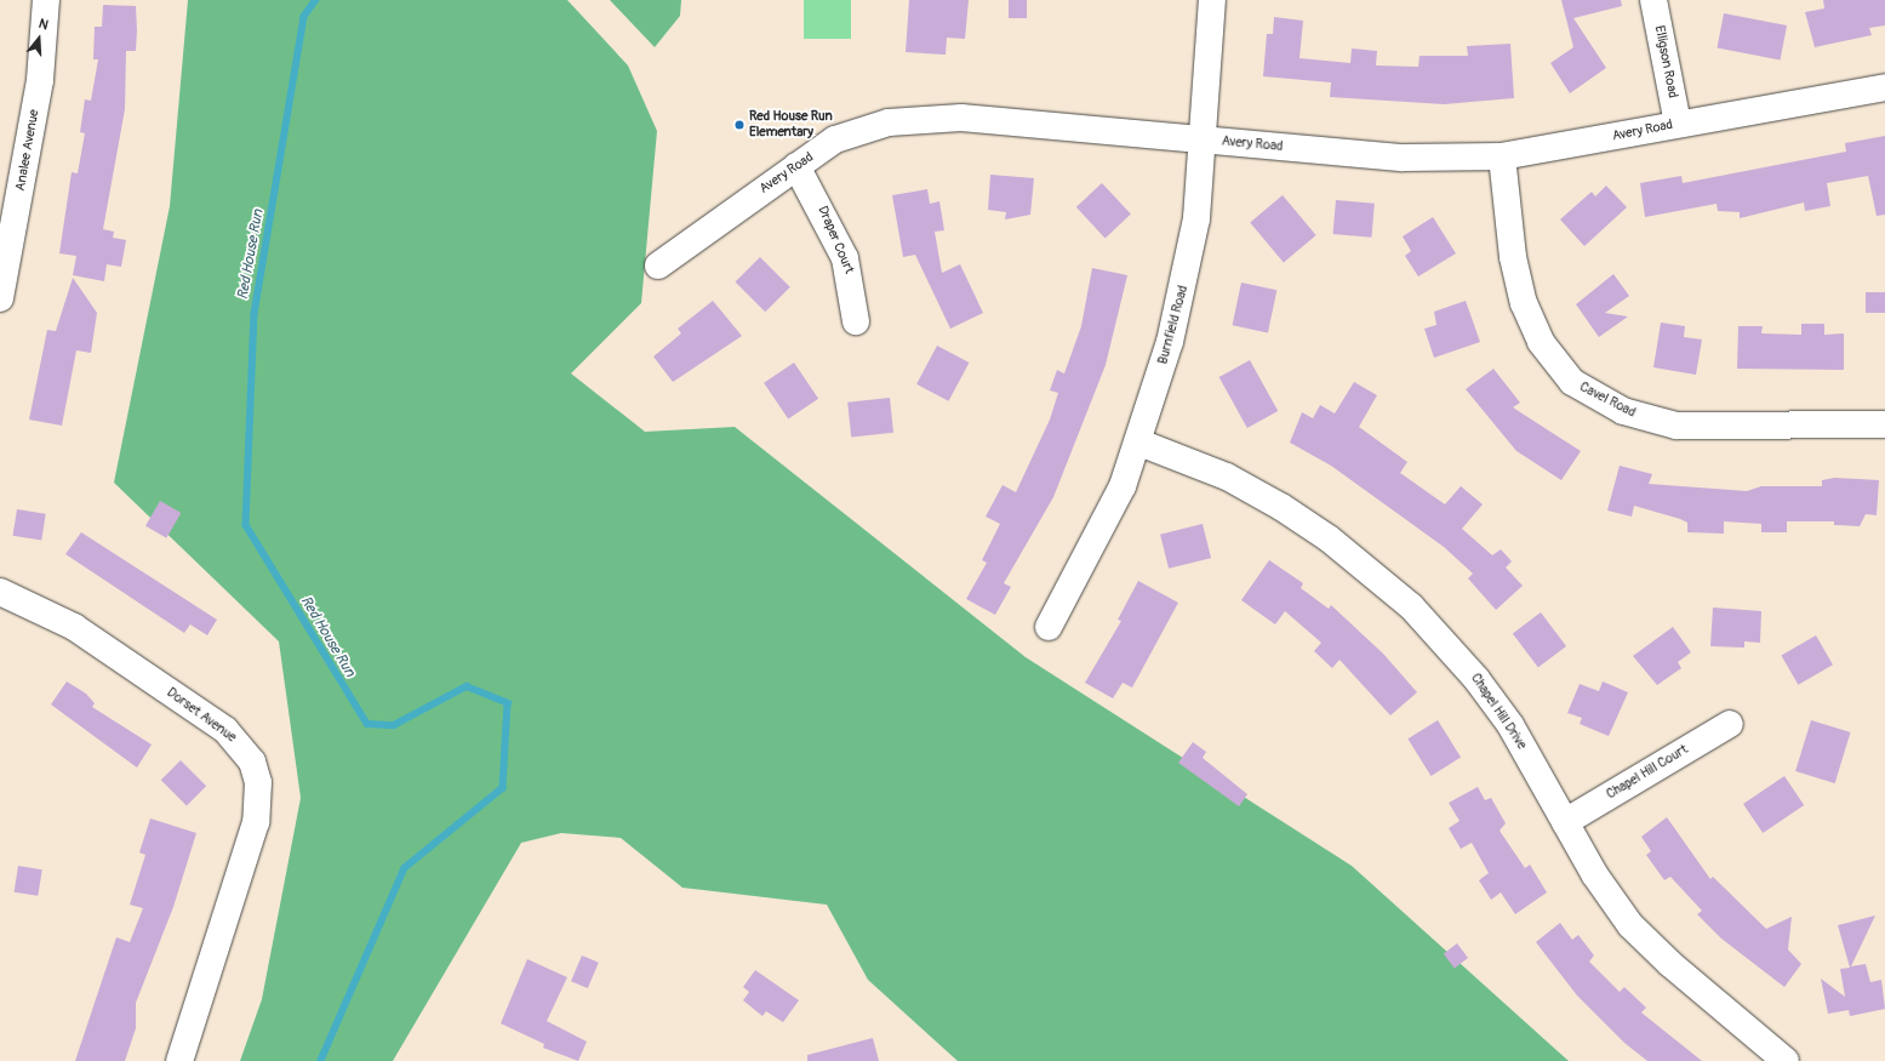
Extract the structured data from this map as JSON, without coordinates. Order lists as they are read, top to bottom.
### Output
{
  "streets": {
    "street": [
      "Elligson Road",
      "Avery Road",
      "Analee Avenue",
      "Draper Court",
      "Burnfield Road",
      "Cavel Road",
      "Chapel Hill Drive",
      "Dorset Avenue",
      "Chapel Hill Court"
    ]
  },
  "crossings": [
    ["Elligson Road", "Avery Road"],
    ["Avery Road", "Draper Court"],
    ["Avery Road", "Burnfield Road"],
    ["Avery Road", "Cavel Road"],
    ["Burnfield Road", "Chapel Hill Drive"],
    ["Chapel Hill Drive", "Chapel Hill Court"]
  ],
  "water": ["Red House Run"],
  "places": ["Red House Run Elementary"],
  "north": "top"
}
